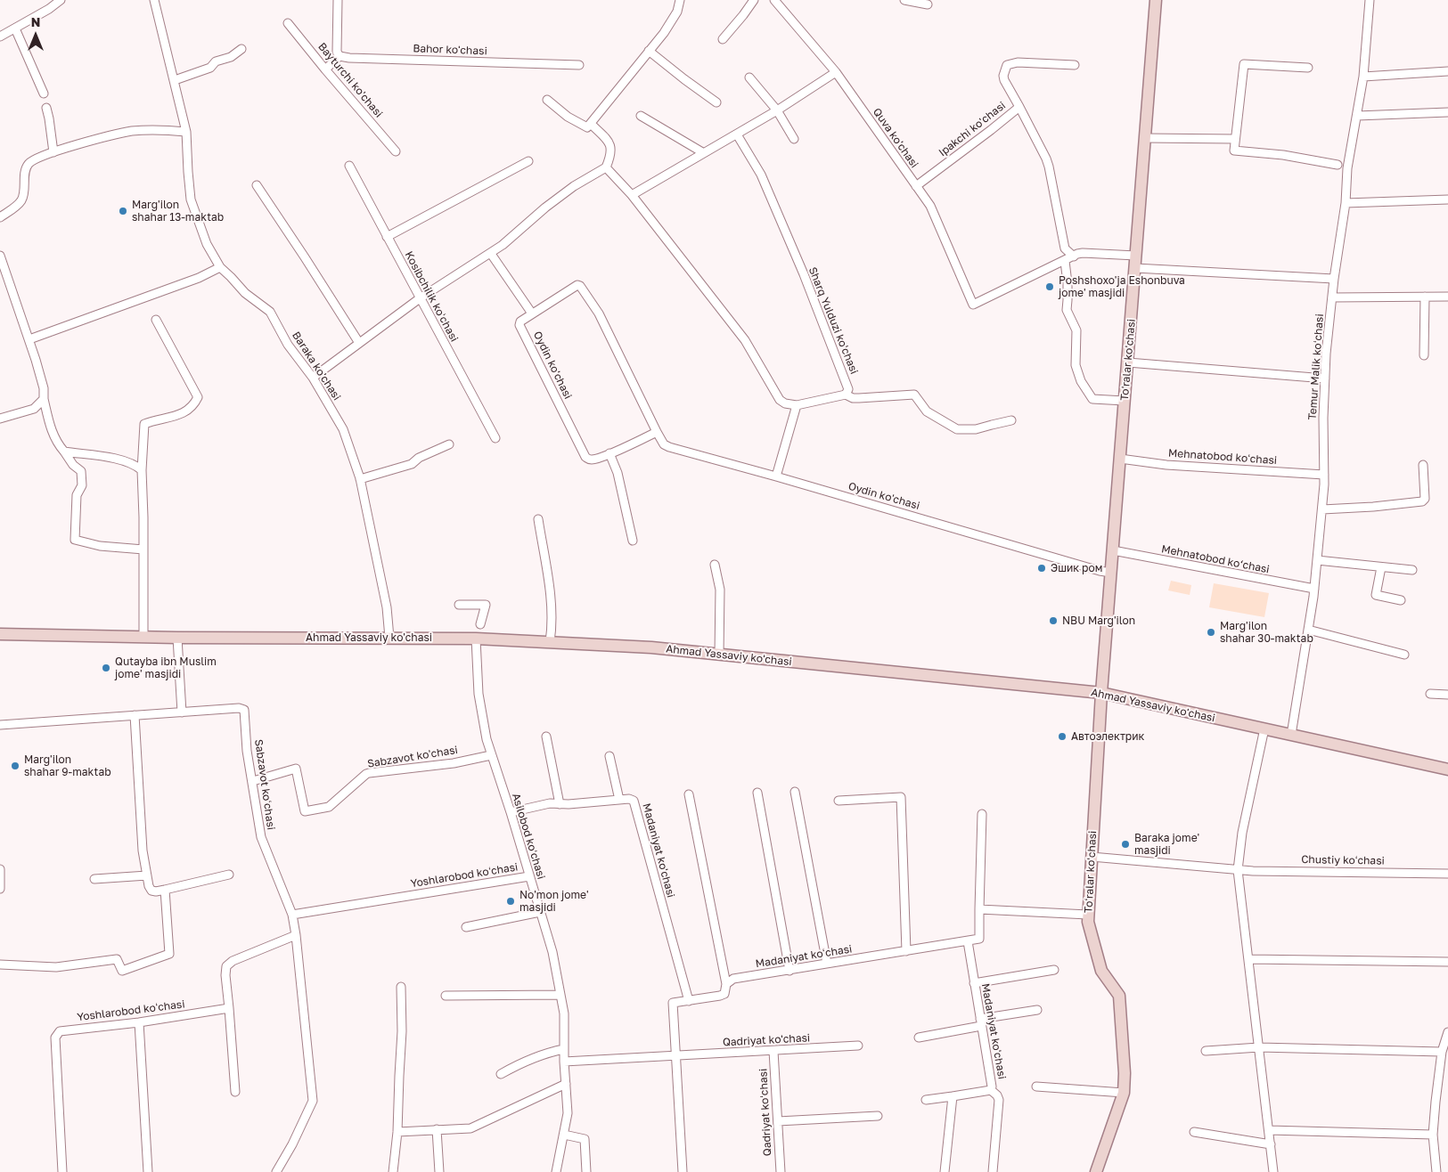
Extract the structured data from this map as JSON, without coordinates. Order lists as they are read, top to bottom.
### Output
{
  "streets": {
    "main road": ["To'ralar ko'chasi", "Ahmad Yassaviy ko'chasi", "Toʻralar koʻchasi"],
    "street": [
      "Bahor ko'chasi",
      "Bayturchi ko'chasi",
      "Ipakchi ko'chasi",
      "Quva ko'chasi",
      "Kosibchilik koʻchasi",
      "Sharq Yulduzi koʻchasi",
      "Oydin ko'chasi",
      "Baraka ko'chasi",
      "Temur Malik koʻchasi",
      "Mehnatobod koʻchasi",
      "Mehnatobod ko‘chasi",
      "Sabzavot ko'chasi",
      "Sabzavot koʻchasi",
      "Asilobod koʻchasi",
      "Madaniyat ko'chasi",
      "Chustiy koʻchasi",
      "Yoshlarobod koʻchasi",
      "Madaniyat koʻchasi",
      "Qadriyat ko'chasi",
      "Qadriyat koʻchasi"
    ]
  },
  "crossings": [
    ["Ipakchi ko'chasi", "Quva ko'chasi"],
    ["To'ralar ko'chasi", "Oydin ko'chasi"],
    ["To'ralar ko'chasi", "Mehnatobod koʻchasi"],
    ["To'ralar ko'chasi", "Mehnatobod ko‘chasi"],
    ["To'ralar ko'chasi", "Ahmad Yassaviy ko'chasi"],
    ["To'ralar ko'chasi", "Toʻralar koʻchasi"],
    ["Baraka ko'chasi", "Ahmad Yassaviy ko'chasi"],
    ["Temur Malik koʻchasi", "Mehnatobod koʻchasi"],
    ["Temur Malik koʻchasi", "Mehnatobod ko‘chasi"],
    ["Temur Malik koʻchasi", "Ahmad Yassaviy ko'chasi"],
    ["Ahmad Yassaviy ko'chasi", "Asilobod koʻchasi"],
    ["Ahmad Yassaviy ko'chasi", "Toʻralar koʻchasi"],
    ["Sabzavot ko'chasi", "Sabzavot koʻchasi"],
    ["Sabzavot ko'chasi", "Asilobod koʻchasi"],
    ["Sabzavot koʻchasi", "Yoshlarobod koʻchasi"],
    ["Asilobod koʻchasi", "Madaniyat ko'chasi"],
    ["Asilobod koʻchasi", "Yoshlarobod koʻchasi"],
    ["Asilobod koʻchasi", "Qadriyat ko'chasi"],
    ["Madaniyat ko'chasi", "Madaniyat koʻchasi"],
    ["Chustiy koʻchasi", "Toʻralar koʻchasi"],
    ["Madaniyat koʻchasi", "Qadriyat ko'chasi"],
    ["Qadriyat ko'chasi", "Qadriyat koʻchasi"]
  ],
  "places": [
    "Marg'ilon shahar 13-maktab",
    "Poshshoxo'ja Eshonbuva jome' masjidi",
    "Эшик ром",
    "NBU Marg'ilon",
    "Marg'ilon shahar 30-maktab",
    "Qutayba ibn Muslim jome' masjidi",
    "Автоэлектрик",
    "Marg'ilon shahar 9-maktab",
    "Baraka jome' masjidi",
    "No'mon jome' masjidi"
  ],
  "north": "top"
}
